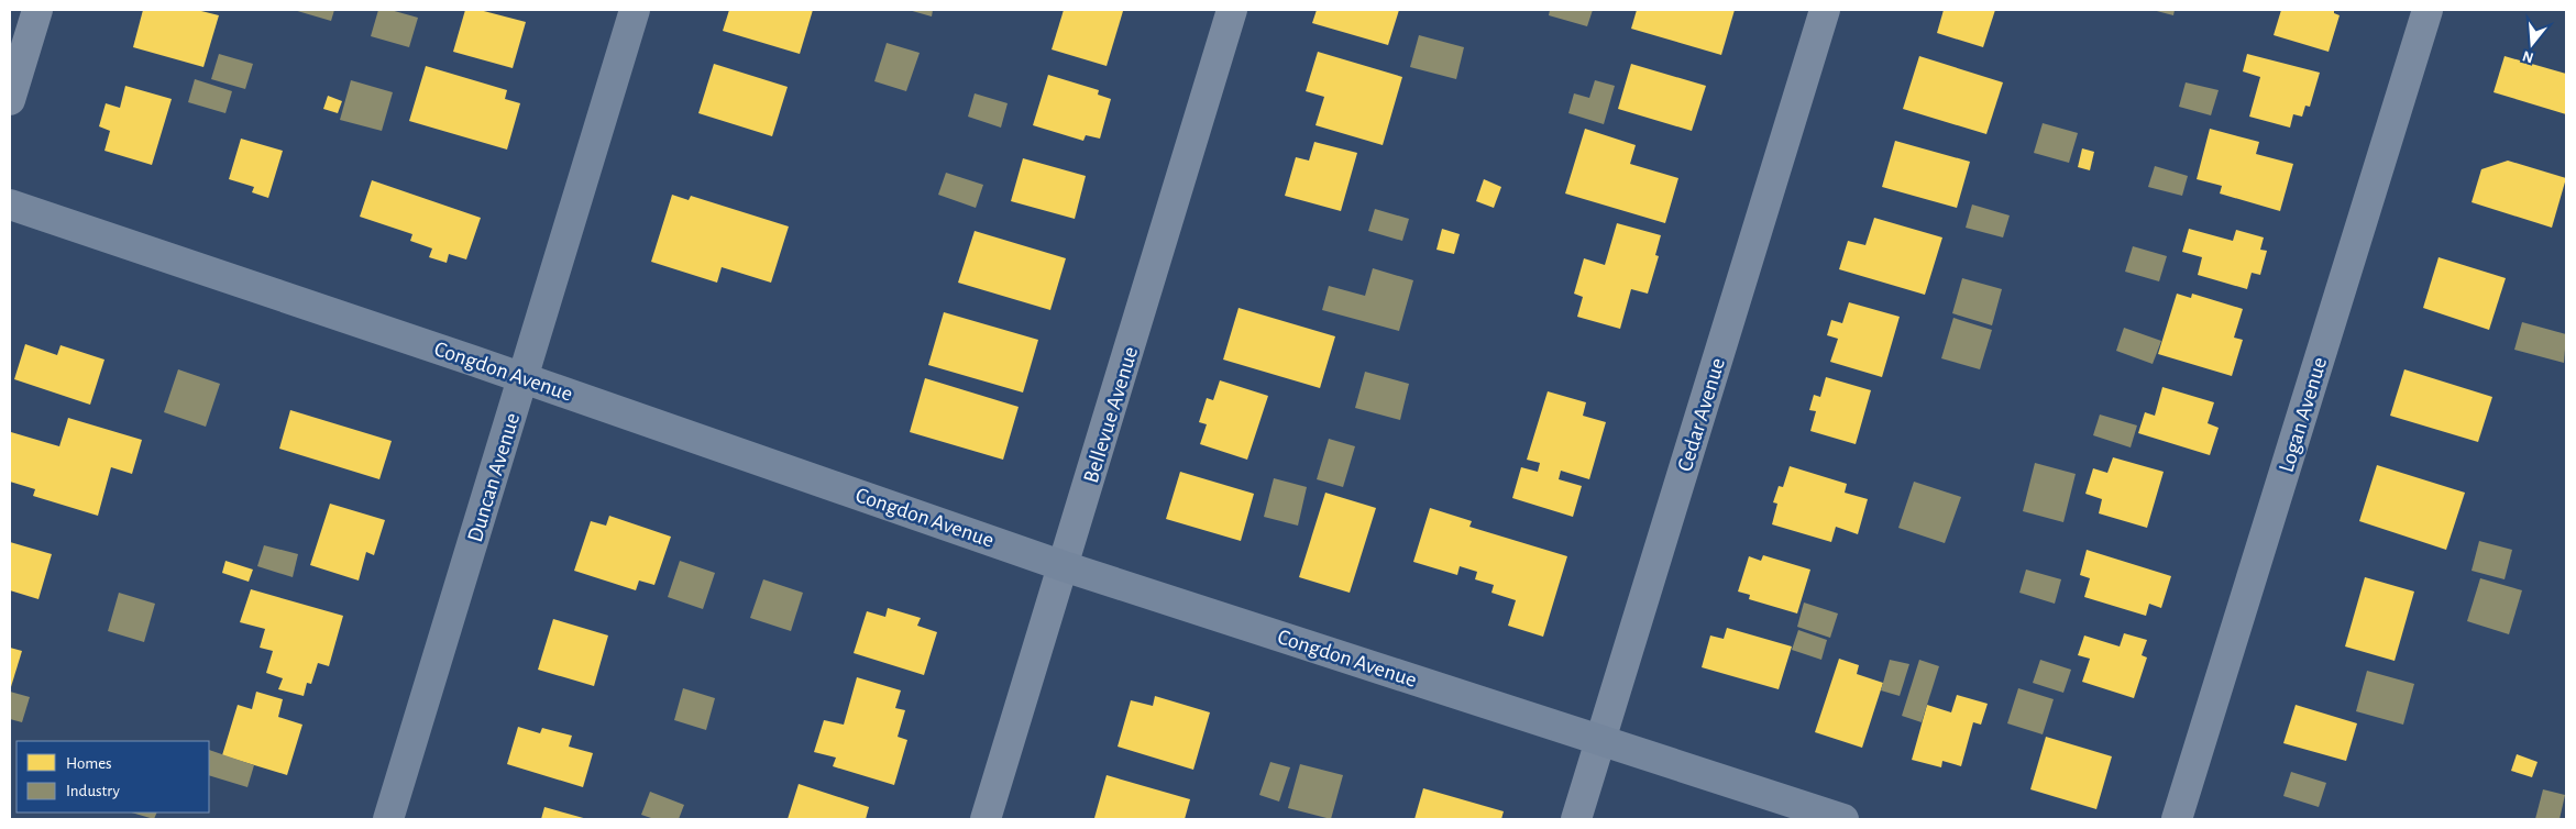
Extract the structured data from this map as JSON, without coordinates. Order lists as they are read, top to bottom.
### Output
{
  "streets": {
    "street": [
      "Congdon Avenue",
      "Bellevue Avenue",
      "Cedar Avenue",
      "Logan Avenue",
      "Duncan Avenue"
    ]
  },
  "crossings": [
    ["Congdon Avenue", "Bellevue Avenue"],
    ["Congdon Avenue", "Cedar Avenue"],
    ["Congdon Avenue", "Duncan Avenue"]
  ],
  "legend": ["Homes", "Industry"],
  "north": "bottom"
}
